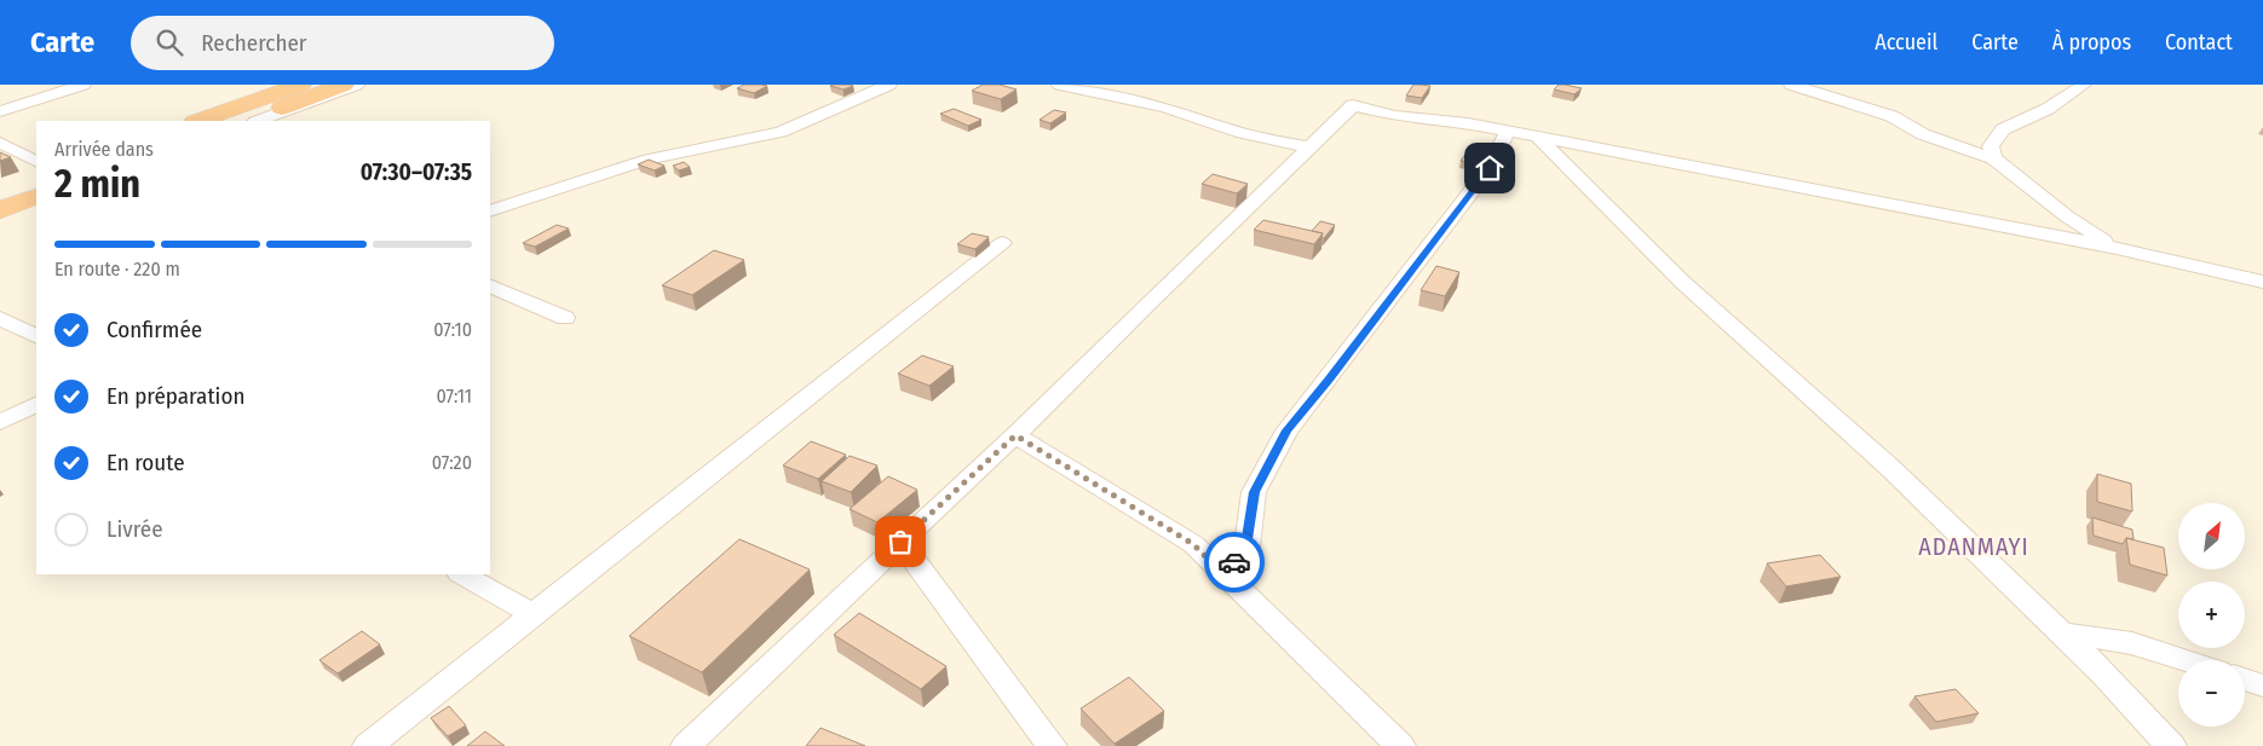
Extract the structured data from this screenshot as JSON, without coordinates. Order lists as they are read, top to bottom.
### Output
{
  "districts": ["ADANMAYI"],
  "north": "top right",
  "page": {
    "header": "Carte",
    "search": "Rechercher",
    "nav": [
      "Accueil",
      "Carte",
      "À propos",
      "Contact"
    ],
    "heading": ["2 min", "Arrivée dans", "07:30–07:35"],
    "bar": "En route · 220 m",
    "list": [
      ["Confirmée", "07:10"],
      ["En préparation", "07:11"],
      ["En route", "07:20"],
      "Livrée"
    ],
    "map_buttons": ["+", "−"]
  }
}
